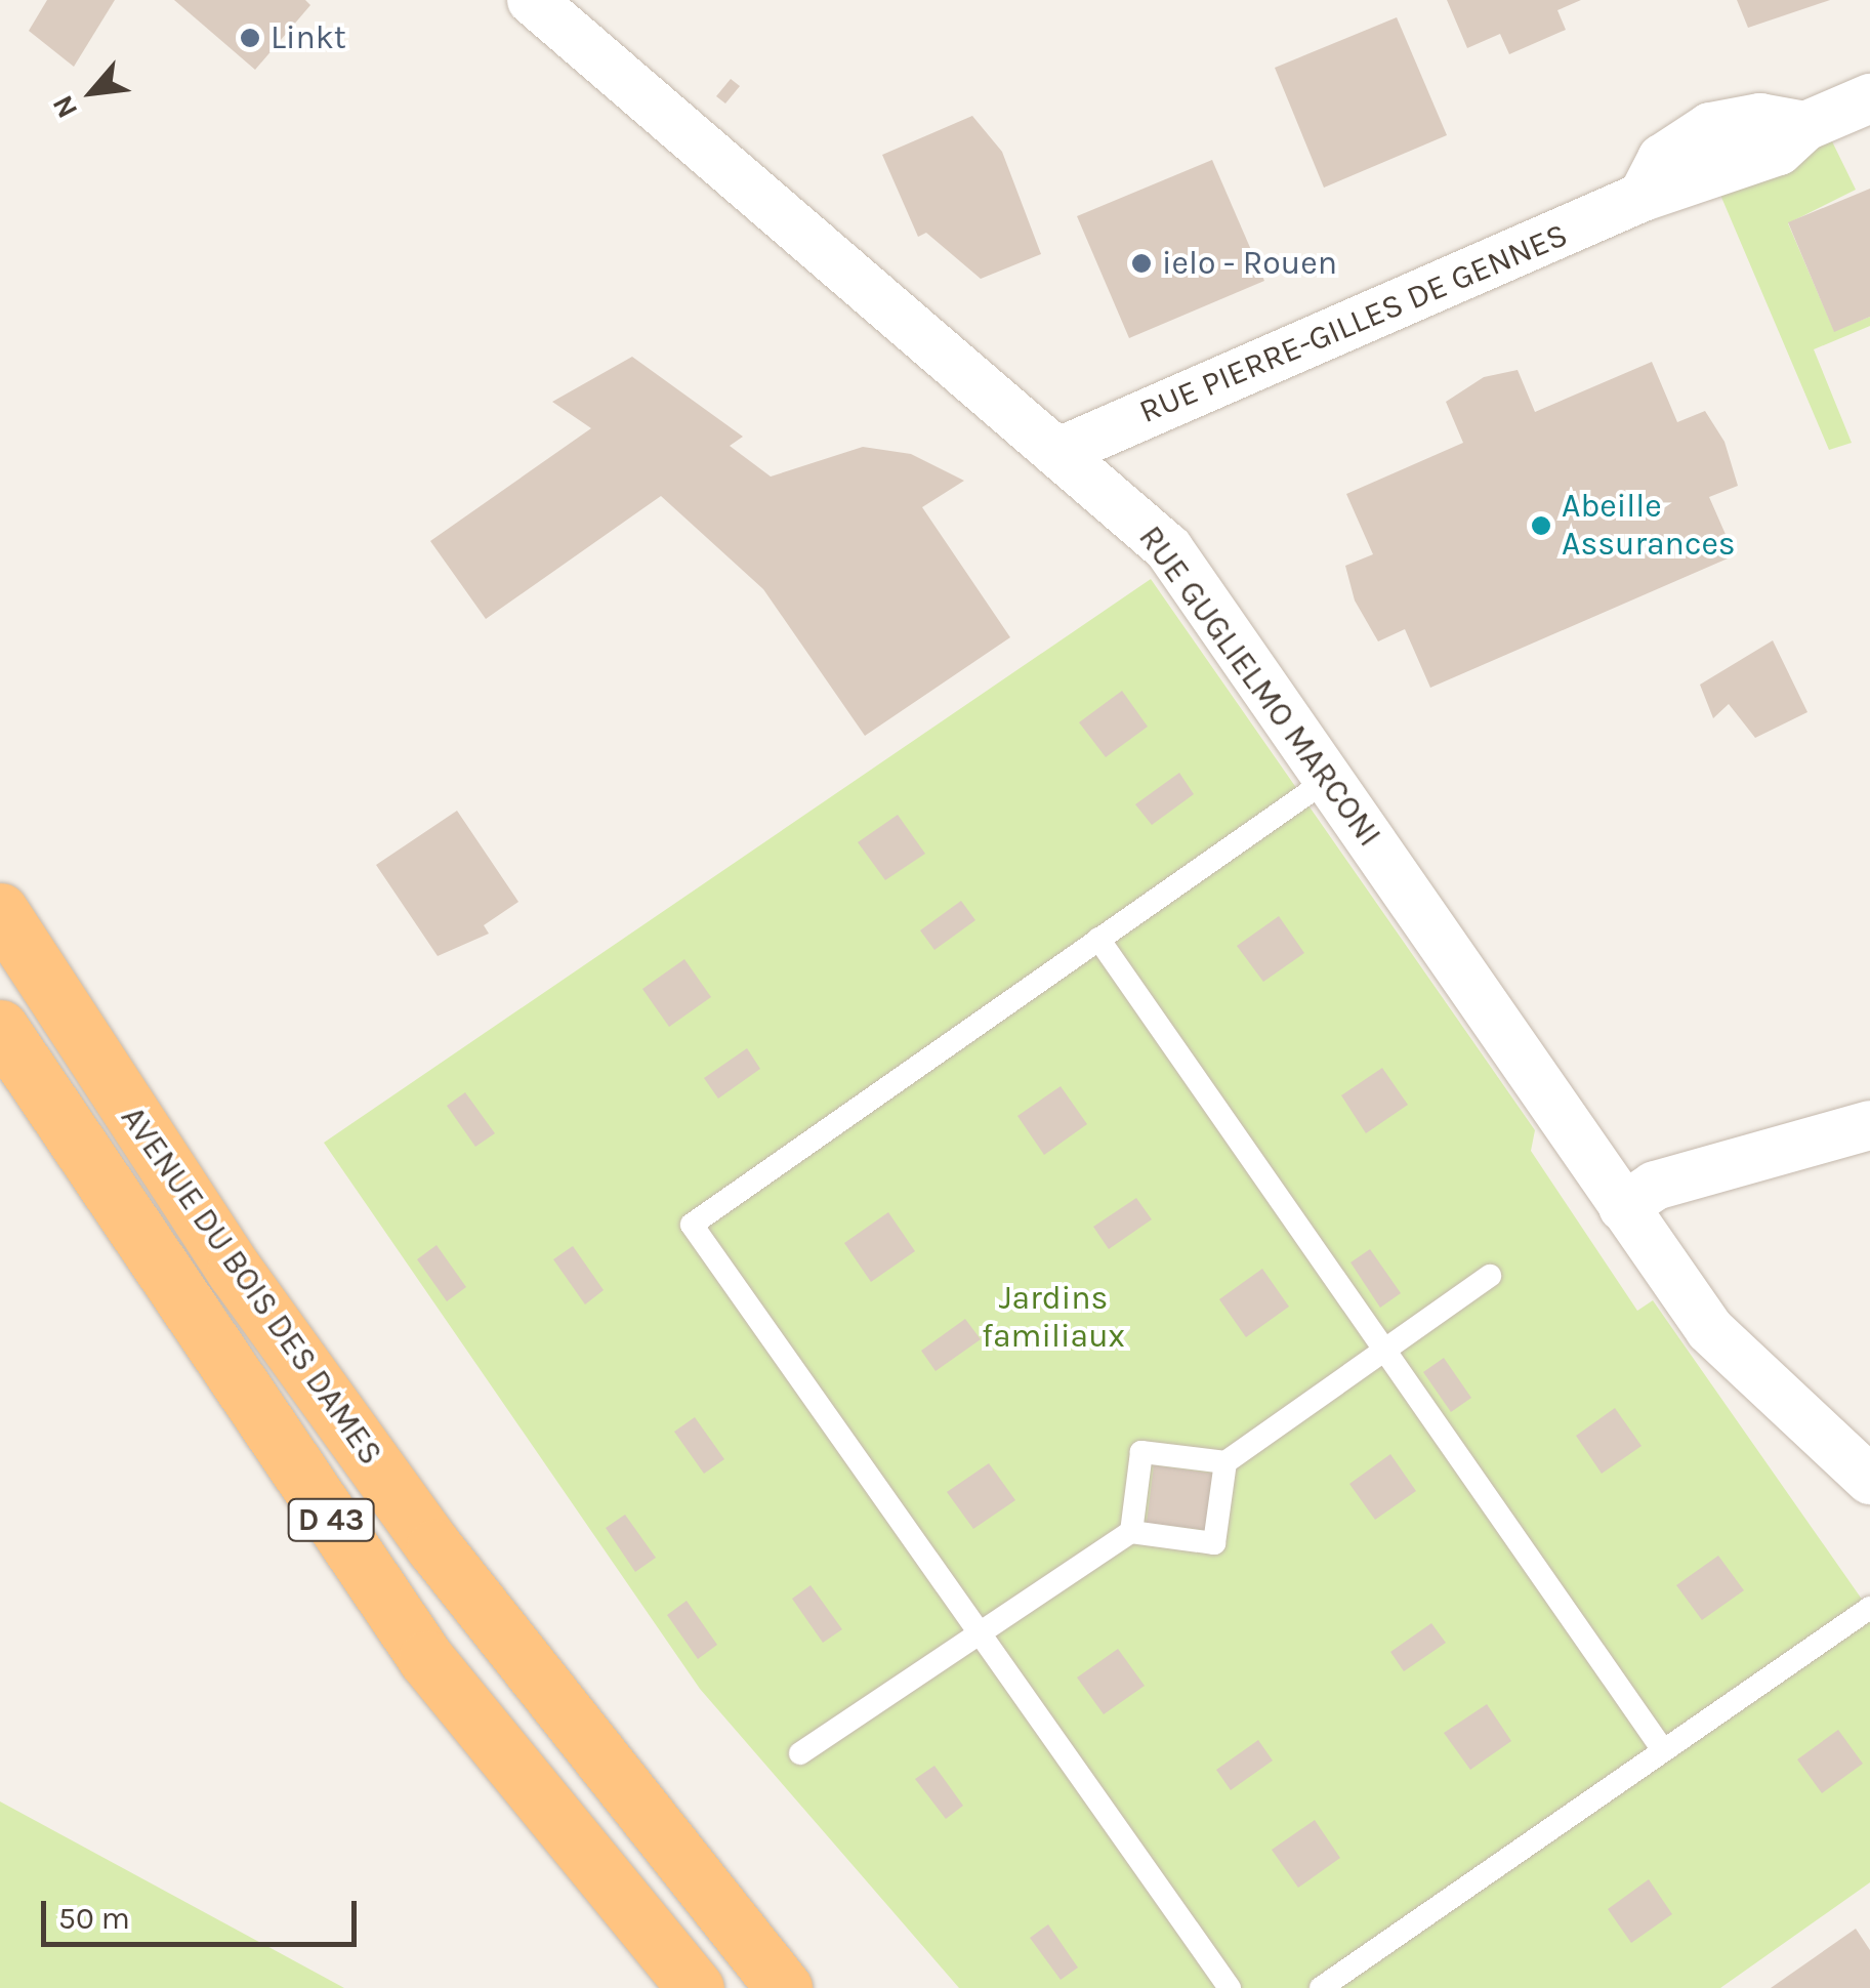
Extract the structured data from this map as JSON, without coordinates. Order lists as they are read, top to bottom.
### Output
{
  "streets": {
    "highway": ["AVENUE DU BOIS DES DAMES", "D 43"],
    "street": ["RUE PIERRE-GILLES DE GENNES", "RUE GUGLIELMO MARCONI"]
  },
  "crossings": [
    ["RUE PIERRE-GILLES DE GENNES", "RUE GUGLIELMO MARCONI"]
  ],
  "parks": ["Jardins familiaux"],
  "places": ["Linkt", "ielo - Rouen", "Abeille Assurances"],
  "scale_bar": "50 m",
  "north": "bottom left"
}
